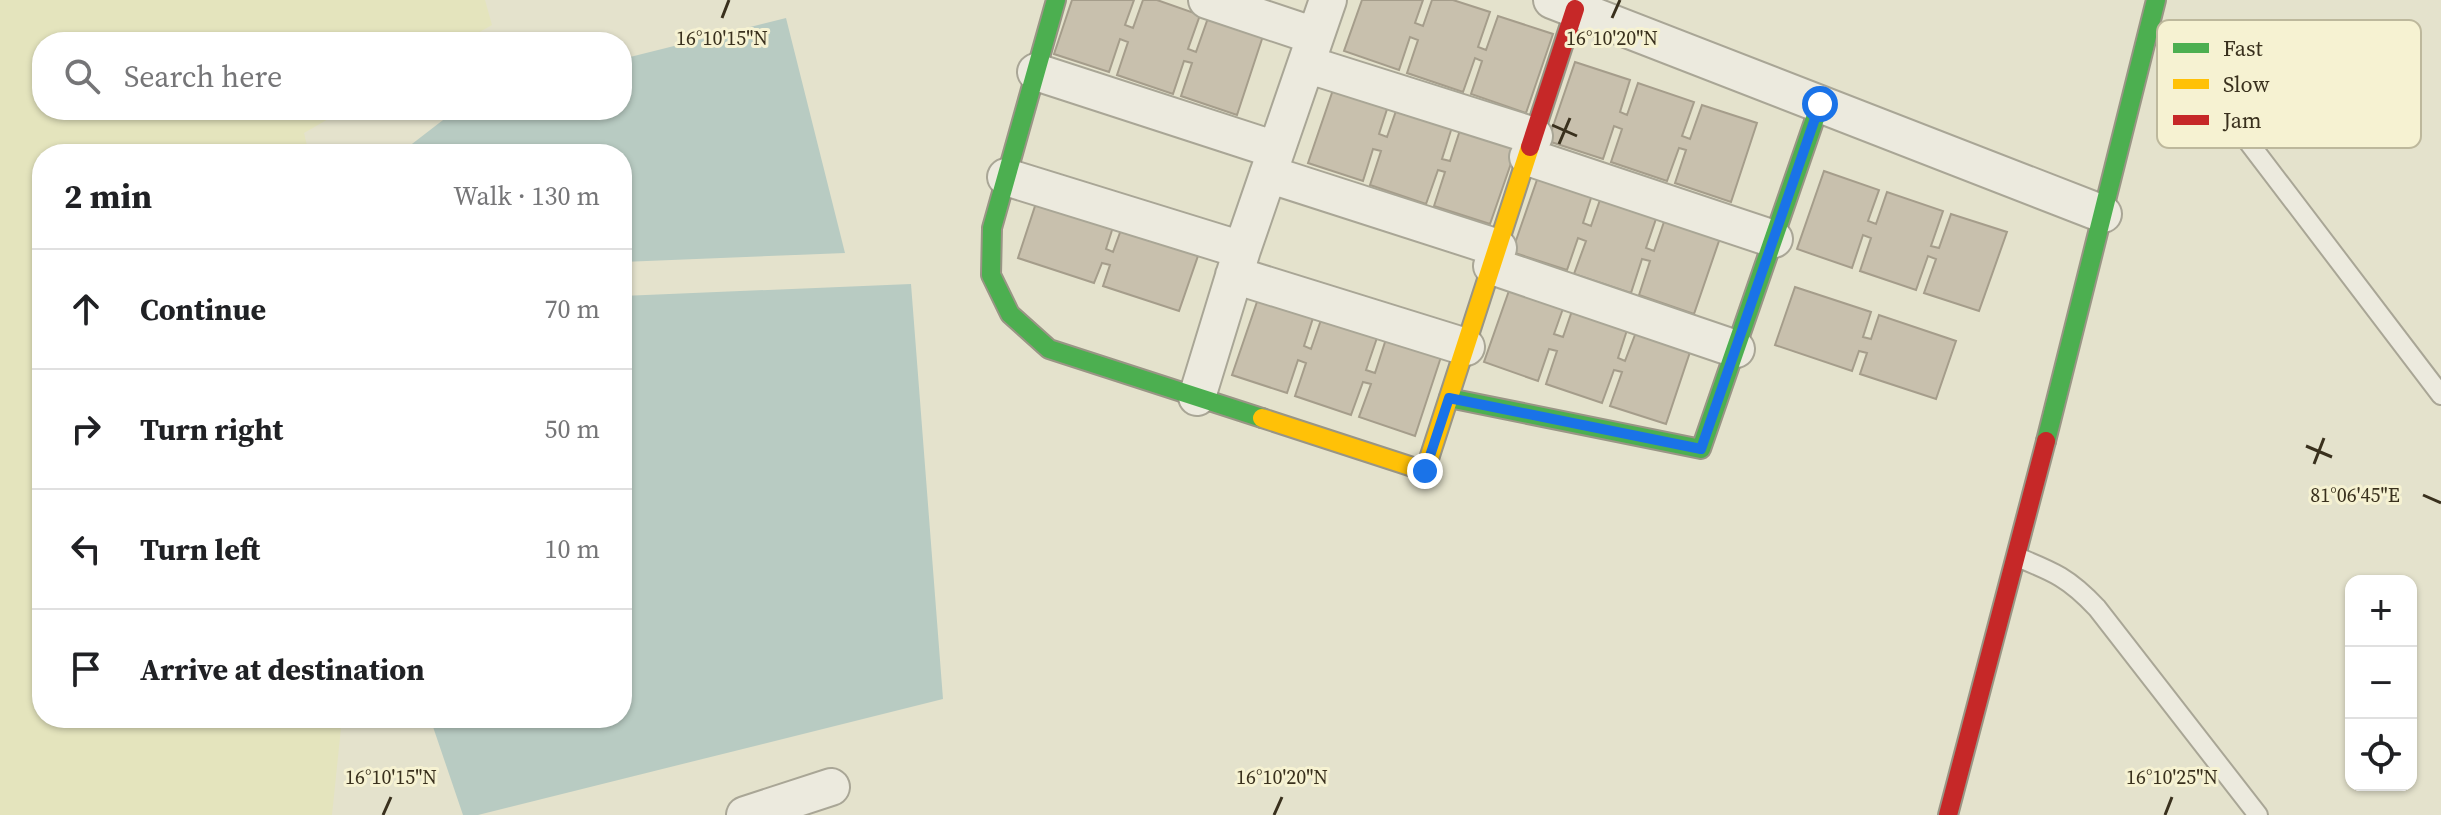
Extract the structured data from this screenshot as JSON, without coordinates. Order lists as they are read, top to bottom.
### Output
{
  "legend": ["Fast", "Slow", "Jam"],
  "page": {
    "search": "Search here",
    "heading": ["2 min", "Walk · 130 m"],
    "list": [
      ["Continue", "70 m"],
      ["Turn right", "50 m"],
      ["Turn left", "10 m"],
      "Arrive at destination"
    ],
    "map_buttons": ["+", "−"]
  },
  "coordinates": [
    "16°10'15\"N",
    "16°10'20\"N",
    "81°06'45\"E",
    "16°10'25\"N"
  ]
}
